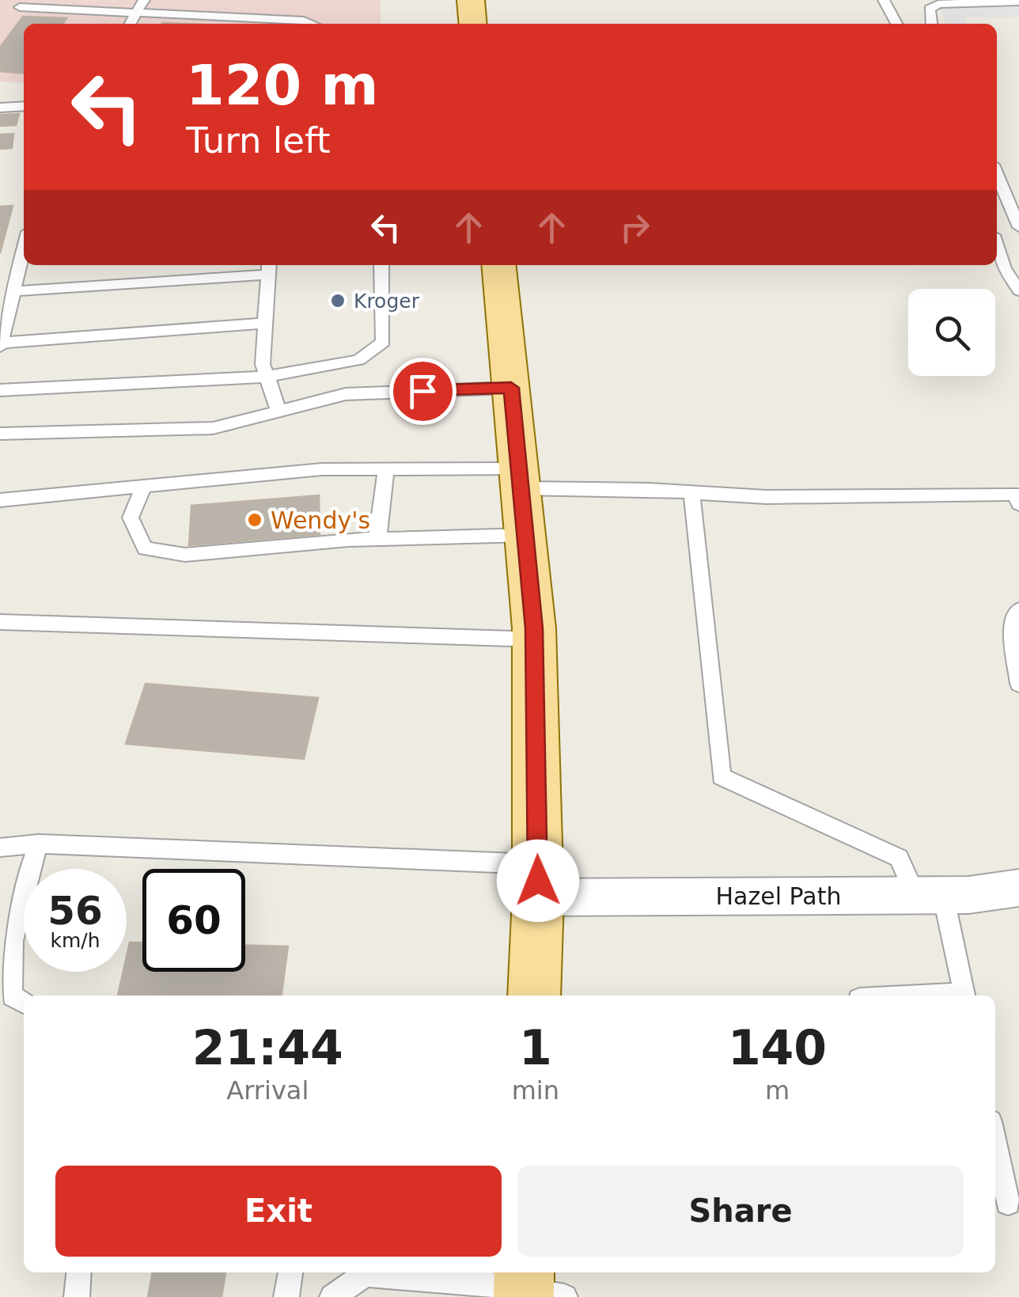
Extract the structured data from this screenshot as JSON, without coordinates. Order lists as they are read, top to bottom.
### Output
{
  "streets": {
    "street": ["Hazel Path"]
  },
  "places": ["Kroger", "Wendy's"],
  "page": {
    "turn": ["120 m", "Turn left"],
    "speed": "56 km/h",
    "limit": "60",
    "eta": [
      "21:44",
      "Arrival",
      "1",
      "min",
      "140",
      "m"
    ],
    "buttons": ["Exit", "Share"]
  }
}
